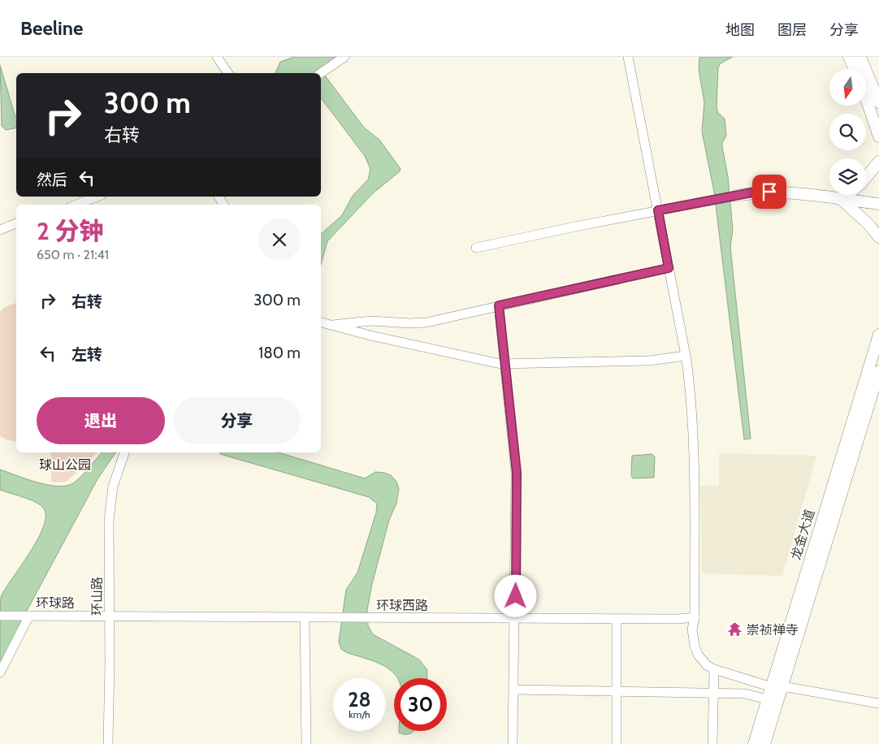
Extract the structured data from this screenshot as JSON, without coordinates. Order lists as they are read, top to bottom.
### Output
{
  "streets": {
    "main road": ["龙金大道"],
    "street": ["环山路", "环球路", "环球西路"]
  },
  "crossings": [
    ["环山路", "环球路"],
    ["环山路", "环球西路"],
    ["环球路", "环球西路"]
  ],
  "parks": ["球山公园"],
  "places": {
    "temple": ["崇祯禅寺"]
  },
  "north": "bottom",
  "page": {
    "header": "Beeline",
    "nav": ["地图", "图层", "分享"],
    "turn": ["300 m", "右转"],
    "then": "然后",
    "heading": ["2 分钟", "650 m · 21:41"],
    "list": [
      {
        "name": "右转",
        "value": "300 m"
      },
      {
        "name": "左转",
        "value": "180 m"
      }
    ],
    "buttons": ["退出", "分享"],
    "speed": "28 km/h",
    "limit": "30"
  }
}
